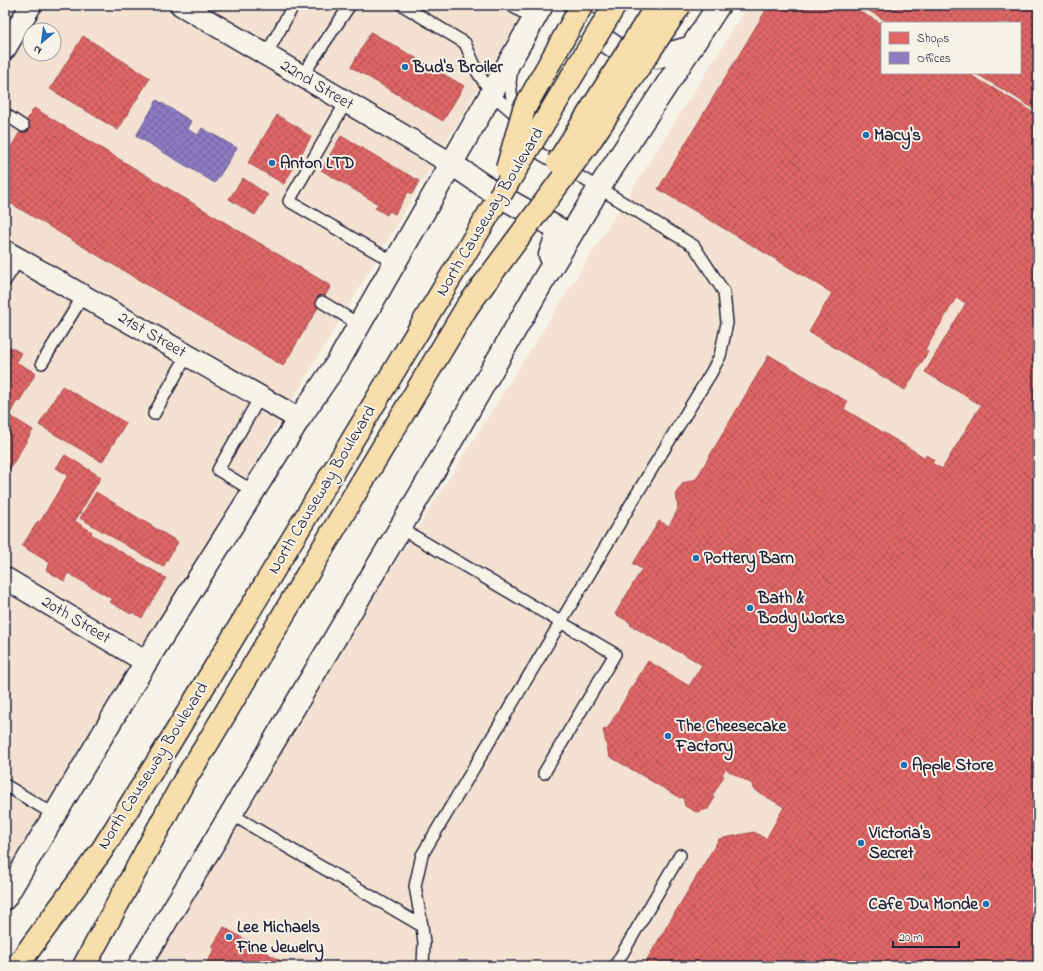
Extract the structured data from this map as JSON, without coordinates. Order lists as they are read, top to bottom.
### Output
{
  "streets": {
    "highway": ["North Causeway Boulevard"],
    "street": ["22nd Street", "21st Street", "20th Street"]
  },
  "places": [
    "Bud's Broiler",
    "Macy's",
    "Anton LTD",
    "Pottery Barn",
    "Bath & Body Works",
    "The Cheesecake Factory",
    "Apple Store",
    "Victoria's Secret",
    "Cafe Du Monde",
    "Lee Michaels Fine Jewelry"
  ],
  "legend": ["Shops", "Offices"],
  "scale_bar": "20 m",
  "north": "bottom left"
}
